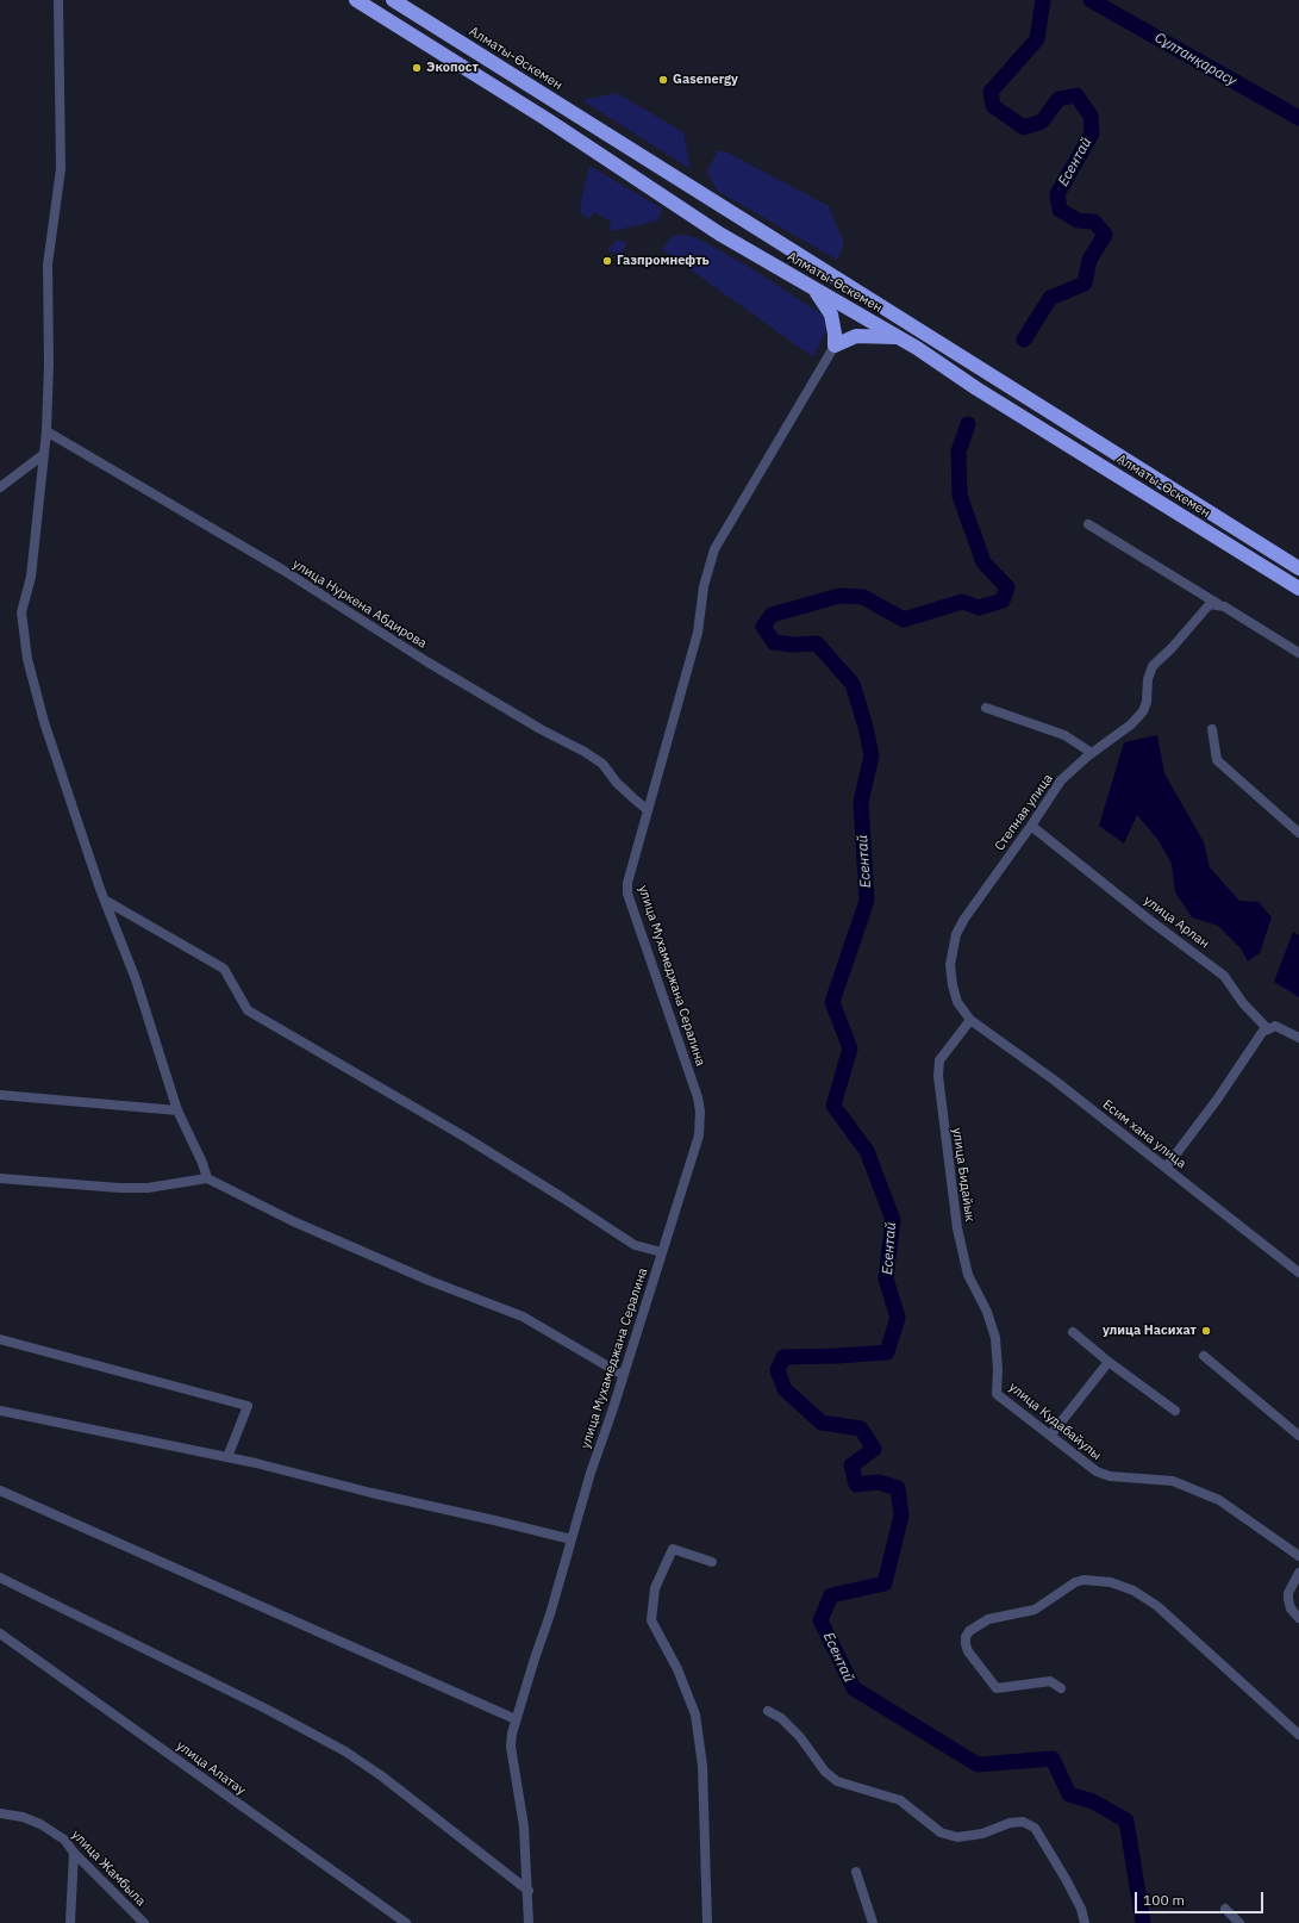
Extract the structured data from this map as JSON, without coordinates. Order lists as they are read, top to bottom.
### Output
{
  "streets": {
    "highway": ["Алматы-Өскемен"],
    "street": [
      "улица Нуркена Абдирова",
      "Степная улица",
      "улица Арлан",
      "улица Мухамеджана Сералина",
      "Есим хана улица",
      "улица Бидайык",
      "улица Кудабайулы",
      "улица Алатау",
      "улица Жамбыла"
    ]
  },
  "crossings": [
    ["улица Нуркена Абдирова", "улица Мухамеджана Сералина"],
    ["Степная улица", "улица Арлан"],
    ["Степная улица", "Есим хана улица"],
    ["Степная улица", "улица Бидайык"],
    ["Есим хана улица", "улица Бидайык"],
    ["улица Бидайык", "улица Кудабайулы"]
  ],
  "water": ["Сұлтанқарасу", "Есентай"],
  "places": [
    "Экопост",
    "Gasenergy",
    "Газпромнефть",
    "улица Насихат"
  ],
  "scale_bar": "100 m"
}
